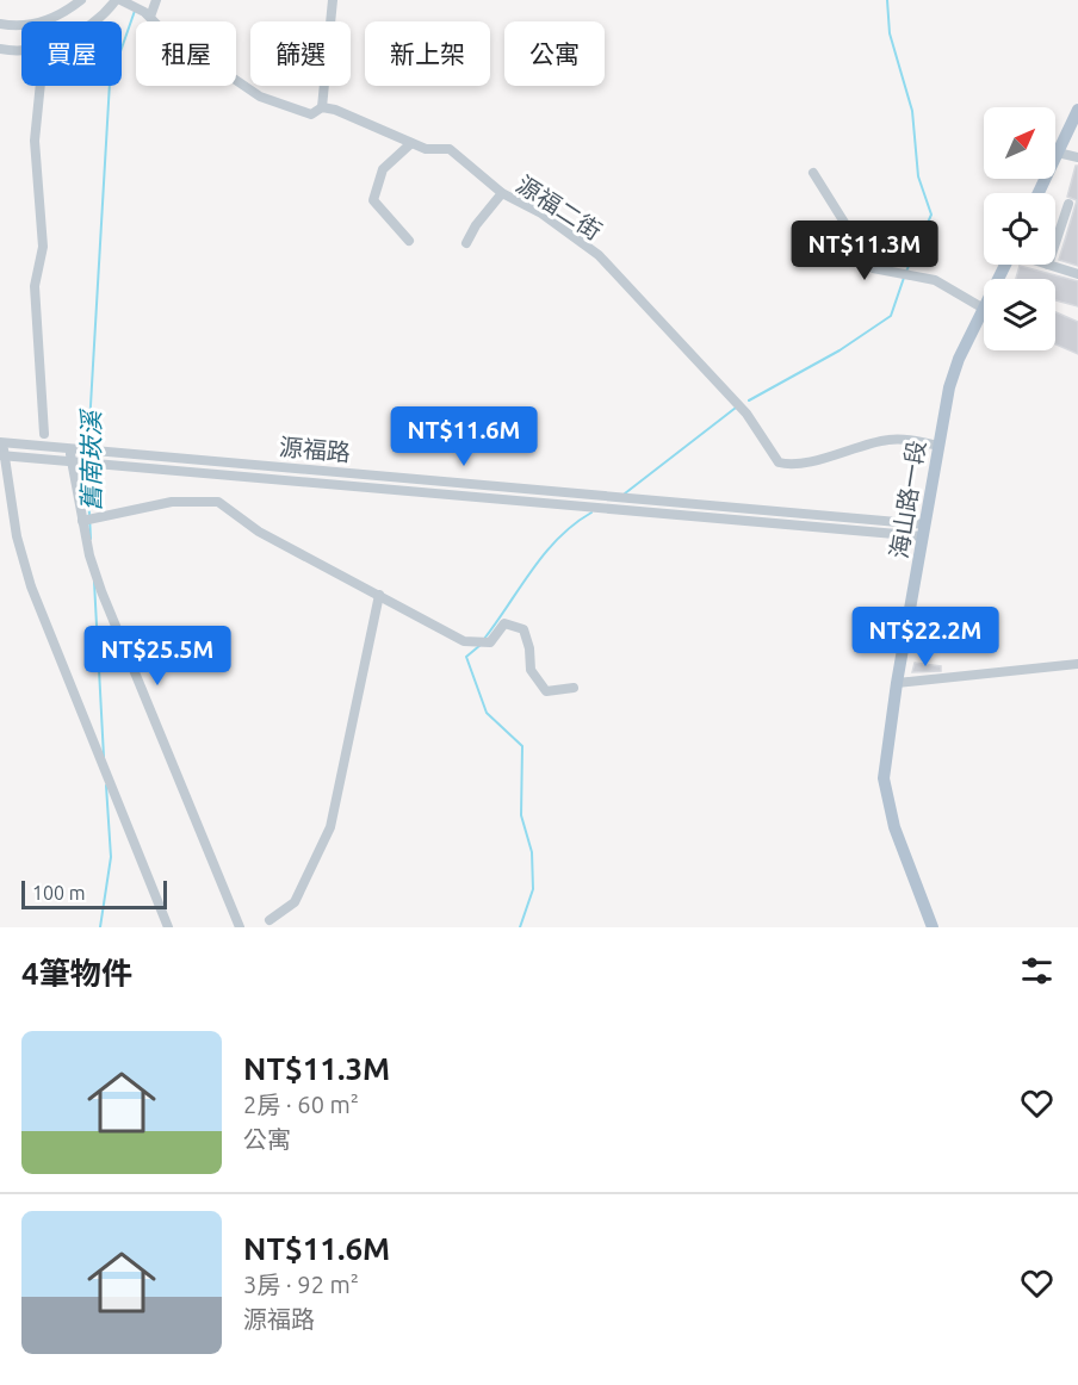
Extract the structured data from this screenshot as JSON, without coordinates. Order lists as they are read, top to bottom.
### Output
{
  "streets": {
    "main road": ["海山路一段"],
    "street": ["源福二街", "源福路"]
  },
  "crossings": [
    ["源福二街", "海山路一段"],
    ["源福路", "海山路一段"]
  ],
  "water": ["舊南崁溪"],
  "scale_bar": "100 m",
  "north": "top right",
  "page": {
    "chip": [
      "買屋",
      "租屋",
      "篩選",
      "新上架",
      "公寓"
    ],
    "price": [
      "NT$11.3M",
      "NT$11.6M",
      "NT$22.2M",
      "NT$25.5M"
    ],
    "scale": "100 m",
    "heading": "4筆物件",
    "list": [
      {
        "name": "NT$11.3M",
        "note": "2房 · 60 m² · 公寓"
      },
      {
        "name": "NT$11.6M",
        "note": "3房 · 92 m² · 源福路"
      }
    ]
  }
}
